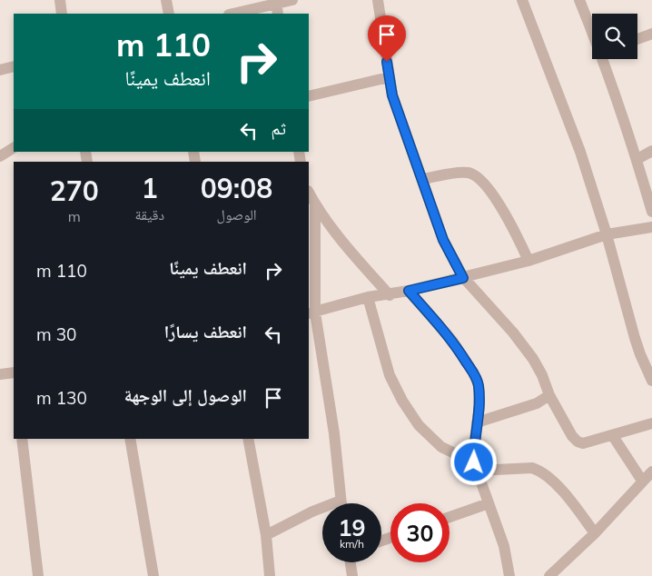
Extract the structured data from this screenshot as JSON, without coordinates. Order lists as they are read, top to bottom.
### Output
{
  "page": {
    "turn": ["110 m", "انعطف يمينًا"],
    "then": "ثم",
    "eta": [
      "09:08",
      "الوصول",
      "1",
      "دقيقة",
      "270",
      "m"
    ],
    "list": [
      {
        "name": "انعطف يمينًا",
        "value": "110 m"
      },
      {
        "name": "انعطف يسارًا",
        "value": "30 m"
      },
      {
        "name": "الوصول إلى الوجهة",
        "value": "130 m"
      }
    ],
    "speed": "19 km/h",
    "limit": "30"
  }
}
